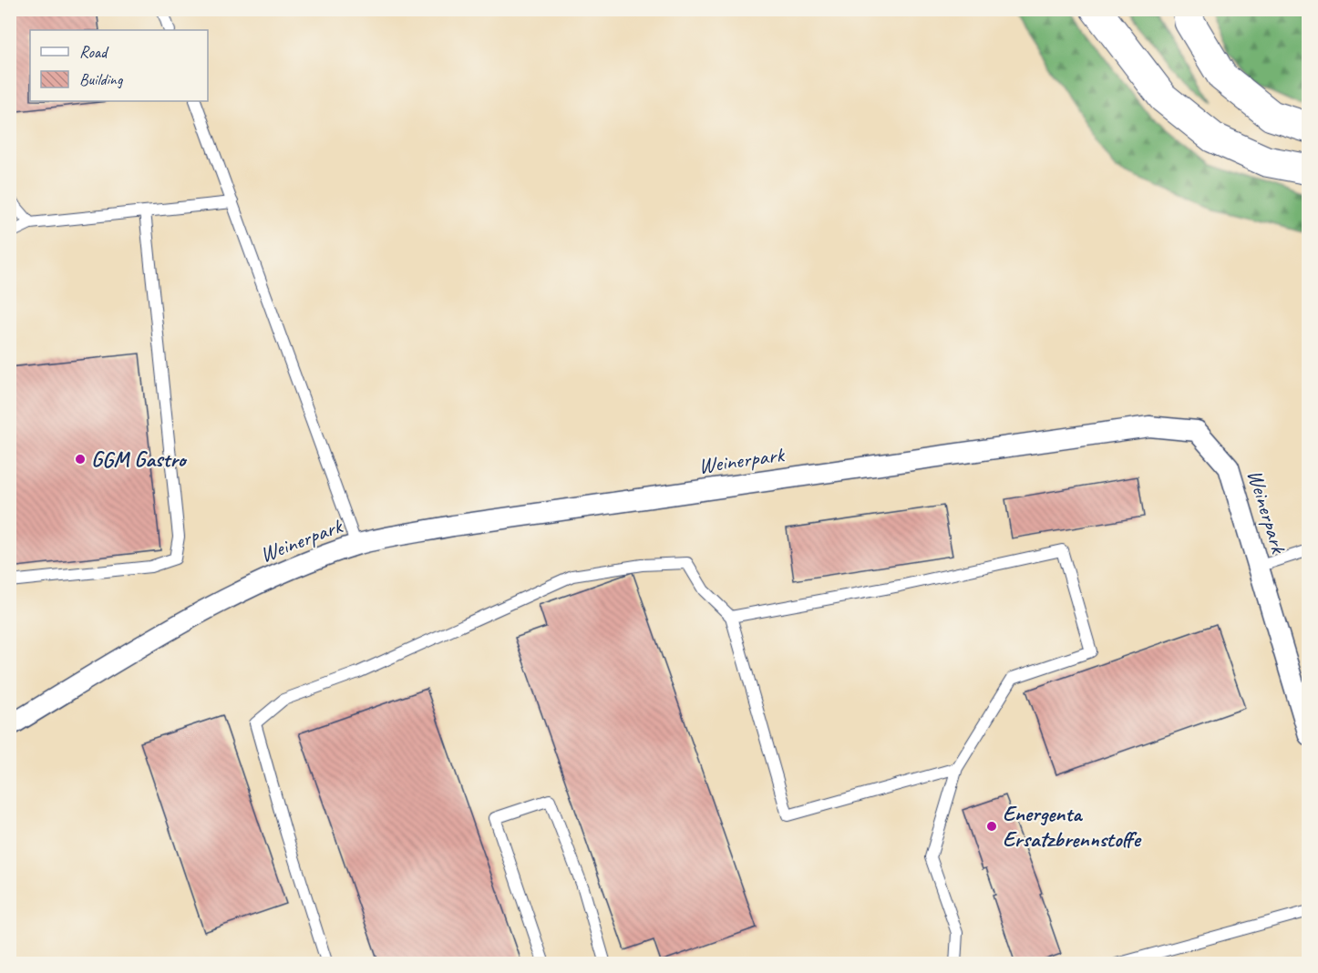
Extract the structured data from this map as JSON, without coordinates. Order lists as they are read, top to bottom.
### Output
{
  "streets": {
    "street": ["Weinerpark"]
  },
  "places": ["GGM Gastro", "Energenta Ersatzbrennstoffe"],
  "legend": ["Road", "Building"]
}
